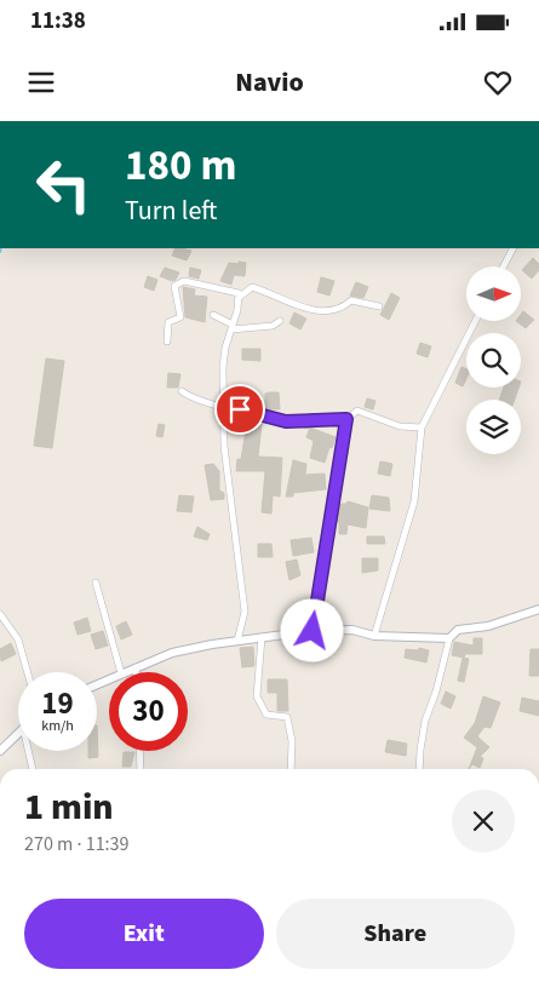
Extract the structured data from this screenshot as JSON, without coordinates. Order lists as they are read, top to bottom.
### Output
{
  "north": "right",
  "page": {
    "status": "11:38",
    "header": "Navio",
    "turn": ["180 m", "Turn left"],
    "speed": "19 km/h",
    "limit": "30",
    "heading": ["1 min", "270 m · 11:39"],
    "buttons": ["Exit", "Share"]
  }
}
